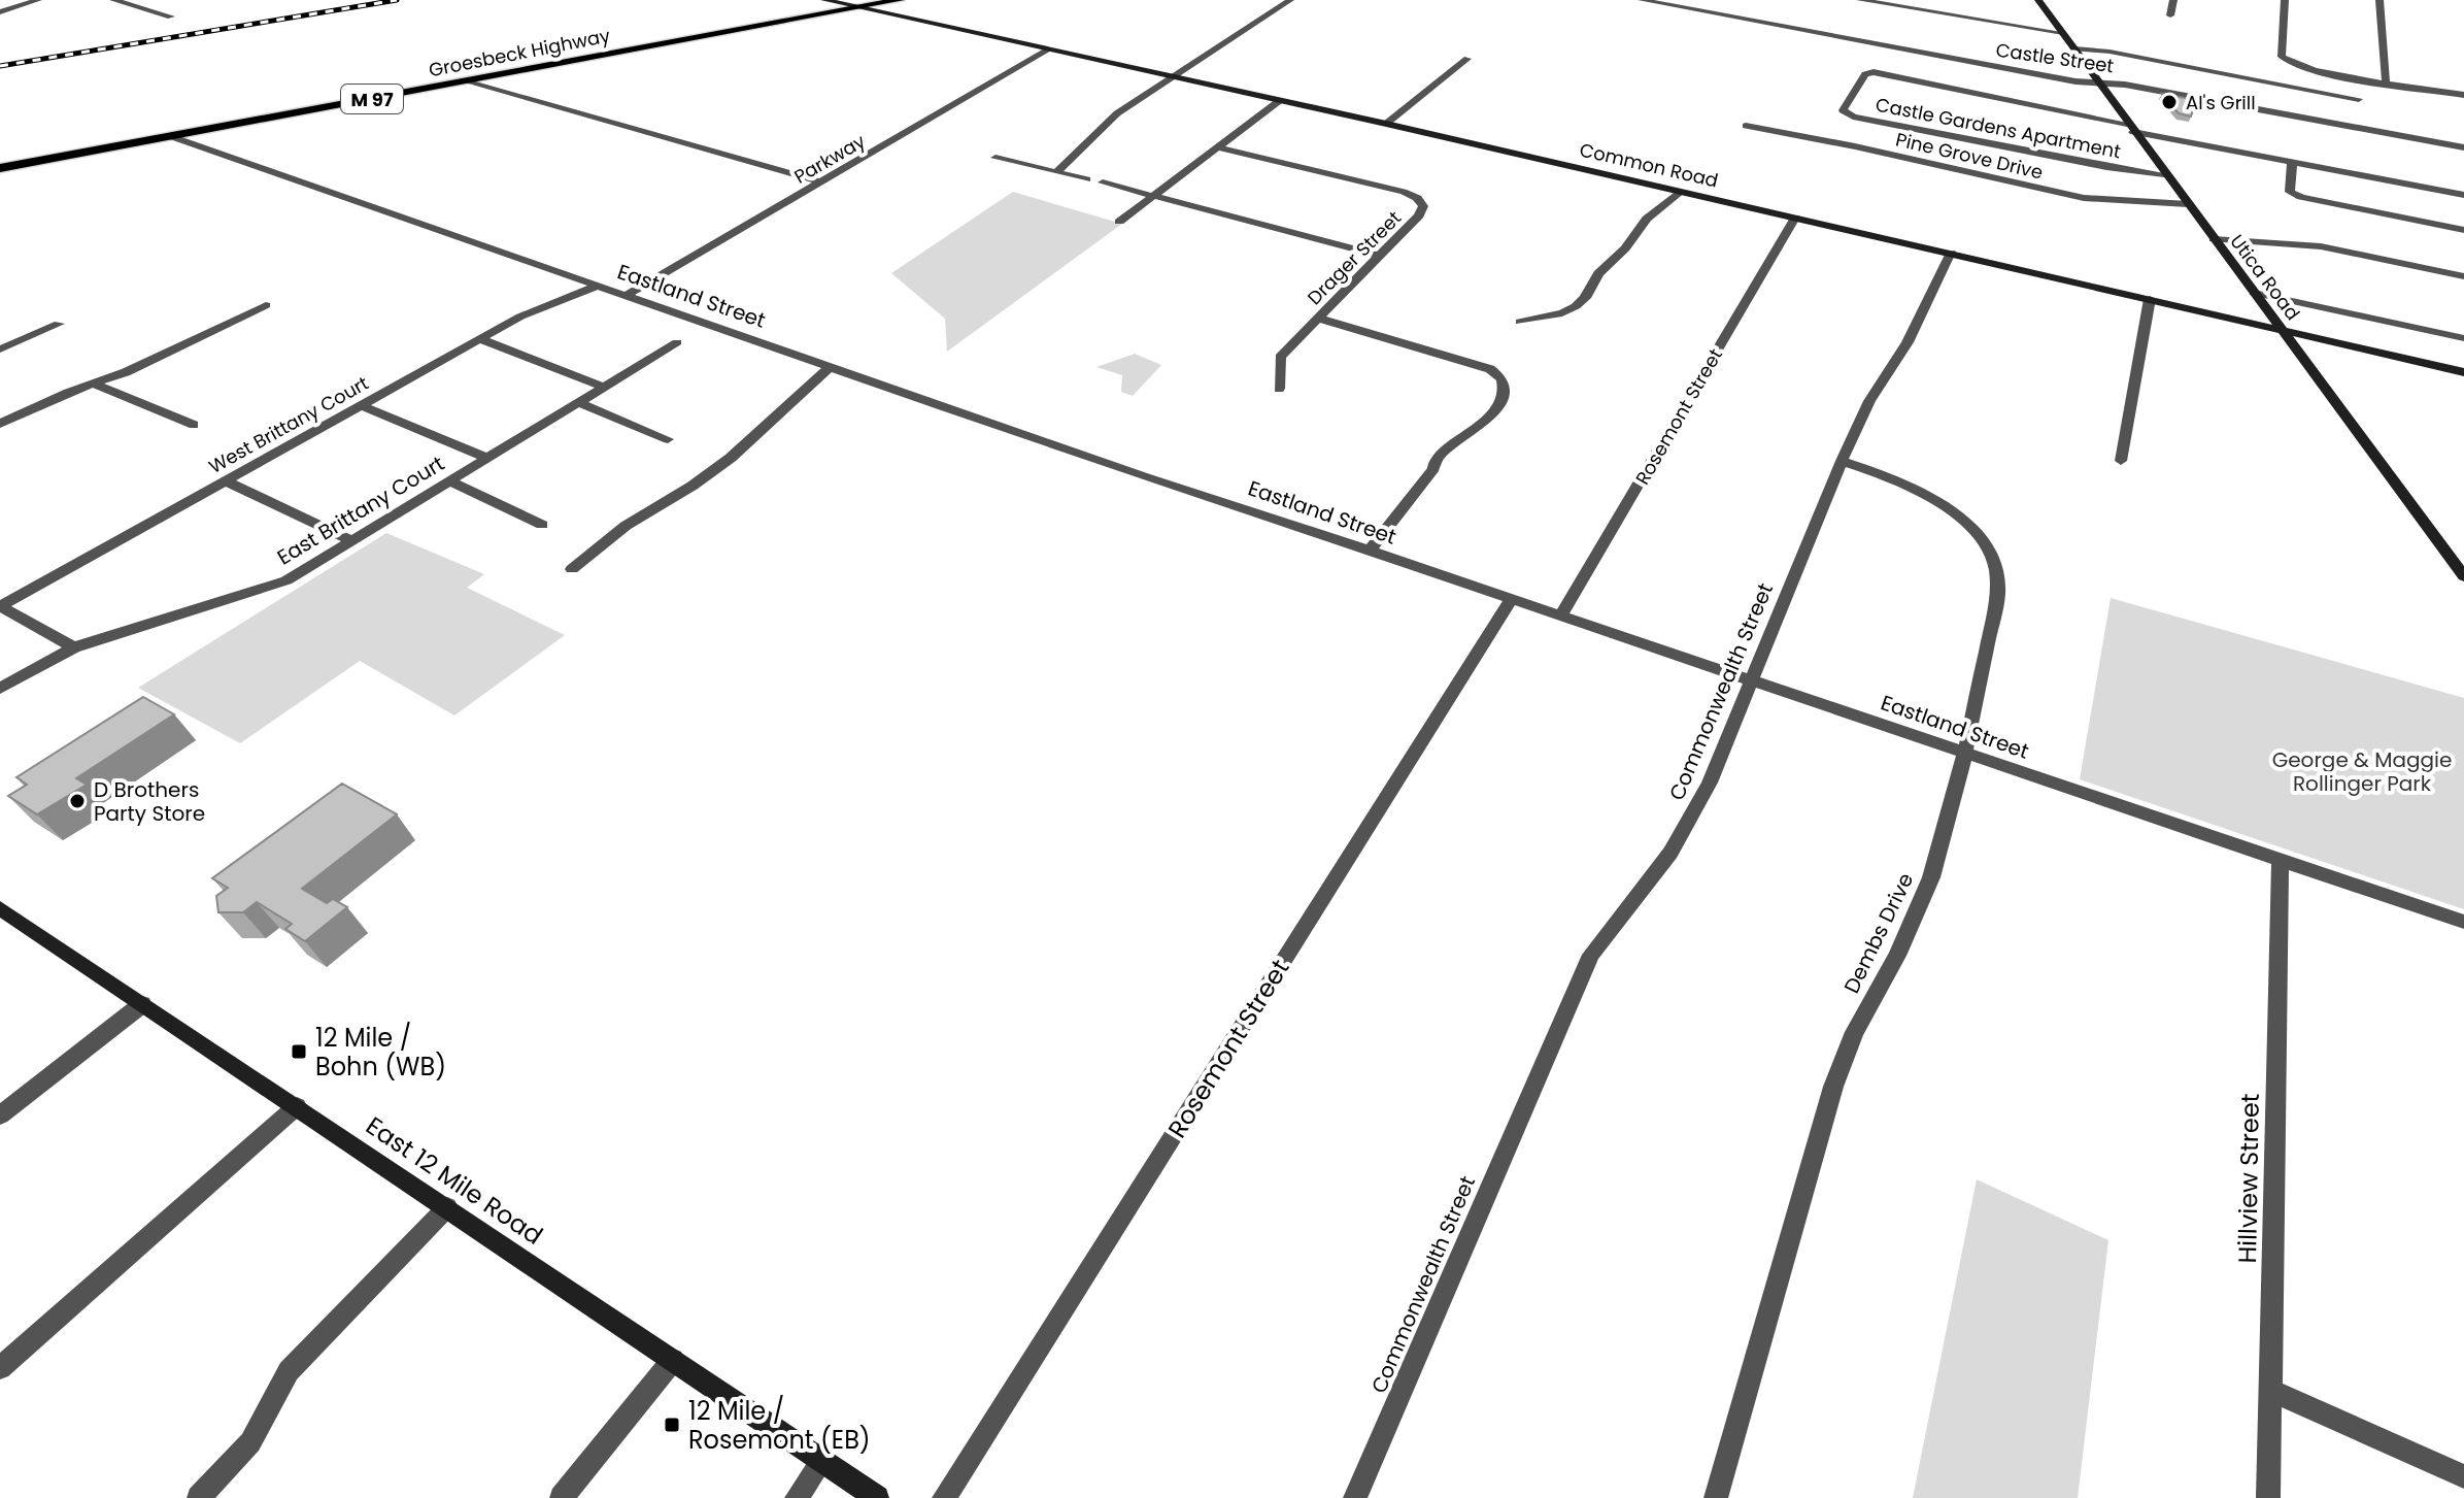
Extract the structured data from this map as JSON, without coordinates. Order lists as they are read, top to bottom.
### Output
{
  "streets": {
    "main road": ["Groesbeck Highway", "M 97"],
    "street": [
      "Castle Street",
      "Castle Gardens Apartment",
      "Pine Grove Drive",
      "Parkway",
      "Common Road",
      "Drager Street",
      "Utica Road",
      "Eastland Street",
      "Rosemont Street",
      "West Brittany Court",
      "East Brittany Court",
      "Commonwealth Street",
      "Dembs Drive",
      "Hillview Street",
      "East 12 Mile Road"
    ]
  },
  "crossings": [
    ["Groesbeck Highway", "Common Road"],
    ["Groesbeck Highway", "Eastland Street"],
    ["Castle Street", "Utica Road"],
    ["Castle Gardens Apartment", "Utica Road"],
    ["Pine Grove Drive", "Utica Road"],
    ["Parkway", "Common Road"],
    ["Parkway", "Eastland Street"],
    ["Common Road", "Utica Road"],
    ["Common Road", "Rosemont Street"],
    ["Common Road", "Commonwealth Street"],
    ["Eastland Street", "Rosemont Street"],
    ["Eastland Street", "West Brittany Court"],
    ["Eastland Street", "Commonwealth Street"],
    ["Eastland Street", "Dembs Drive"],
    ["Eastland Street", "Hillview Street"],
    ["Commonwealth Street", "Dembs Drive"]
  ],
  "parks": ["George & Maggie Rollinger Park"],
  "places": {
    "other": ["Al's Grill", "D Brothers Party Store"],
    "transit": ["12 Mile / Bohn (WB)", "12 Mile / Rosemont (EB)"]
  }
}
